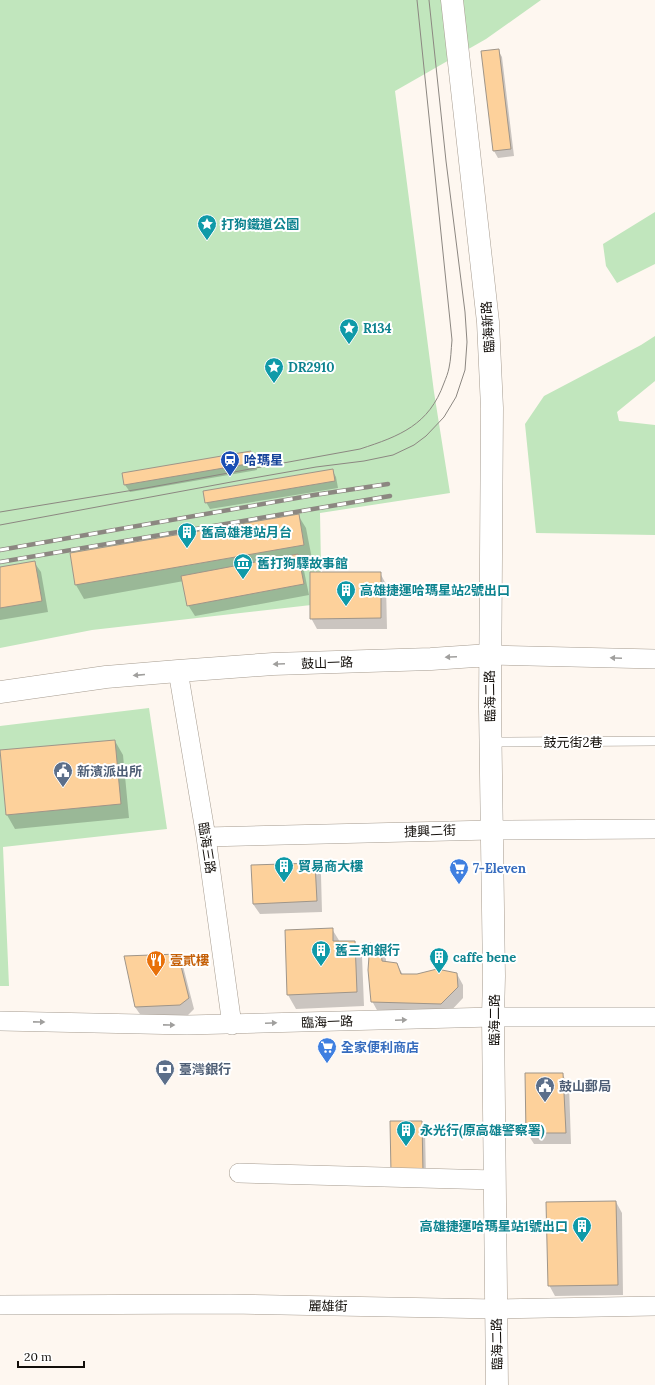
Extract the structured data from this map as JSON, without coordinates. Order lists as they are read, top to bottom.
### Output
{
  "streets": {
    "street": [
      "臨海新路",
      "鼓山一路",
      "臨海二路",
      "捷興二街",
      "臨海三路",
      "臨海一路",
      "麗雄街"
    ],
    "lane": ["鼓元街2巷"]
  },
  "crossings": [
    ["臨海新路", "鼓山一路"],
    ["臨海新路", "臨海二路"],
    ["鼓山一路", "臨海二路"],
    ["鼓山一路", "臨海三路"],
    ["臨海二路", "鼓元街2巷"],
    ["臨海二路", "捷興二街"],
    ["臨海二路", "臨海一路"],
    ["臨海二路", "麗雄街"],
    ["捷興二街", "臨海三路"],
    ["臨海三路", "臨海一路"]
  ],
  "one_way": ["鼓山一路"],
  "places": {
    "place": ["打狗鐵道公園", "R134", "DR2910"],
    "station": ["哈瑪星"],
    "building": [
      "舊高雄港站月台",
      "高雄捷運哈瑪星站2號出口",
      "貿易商大樓",
      "舊三和銀行",
      "caffe bene",
      "永光行(原高雄警察署)",
      "高雄捷運哈瑪星站1號出口"
    ],
    "museum": ["舊打狗驛故事館"],
    "public building": ["新濱派出所", "鼓山郵局"],
    "supermarket": ["7-Eleven", "全家便利商店"],
    "restaurant": ["壹貳樓"],
    "bank": ["臺灣銀行"]
  },
  "scale_bar": "20 m"
}
